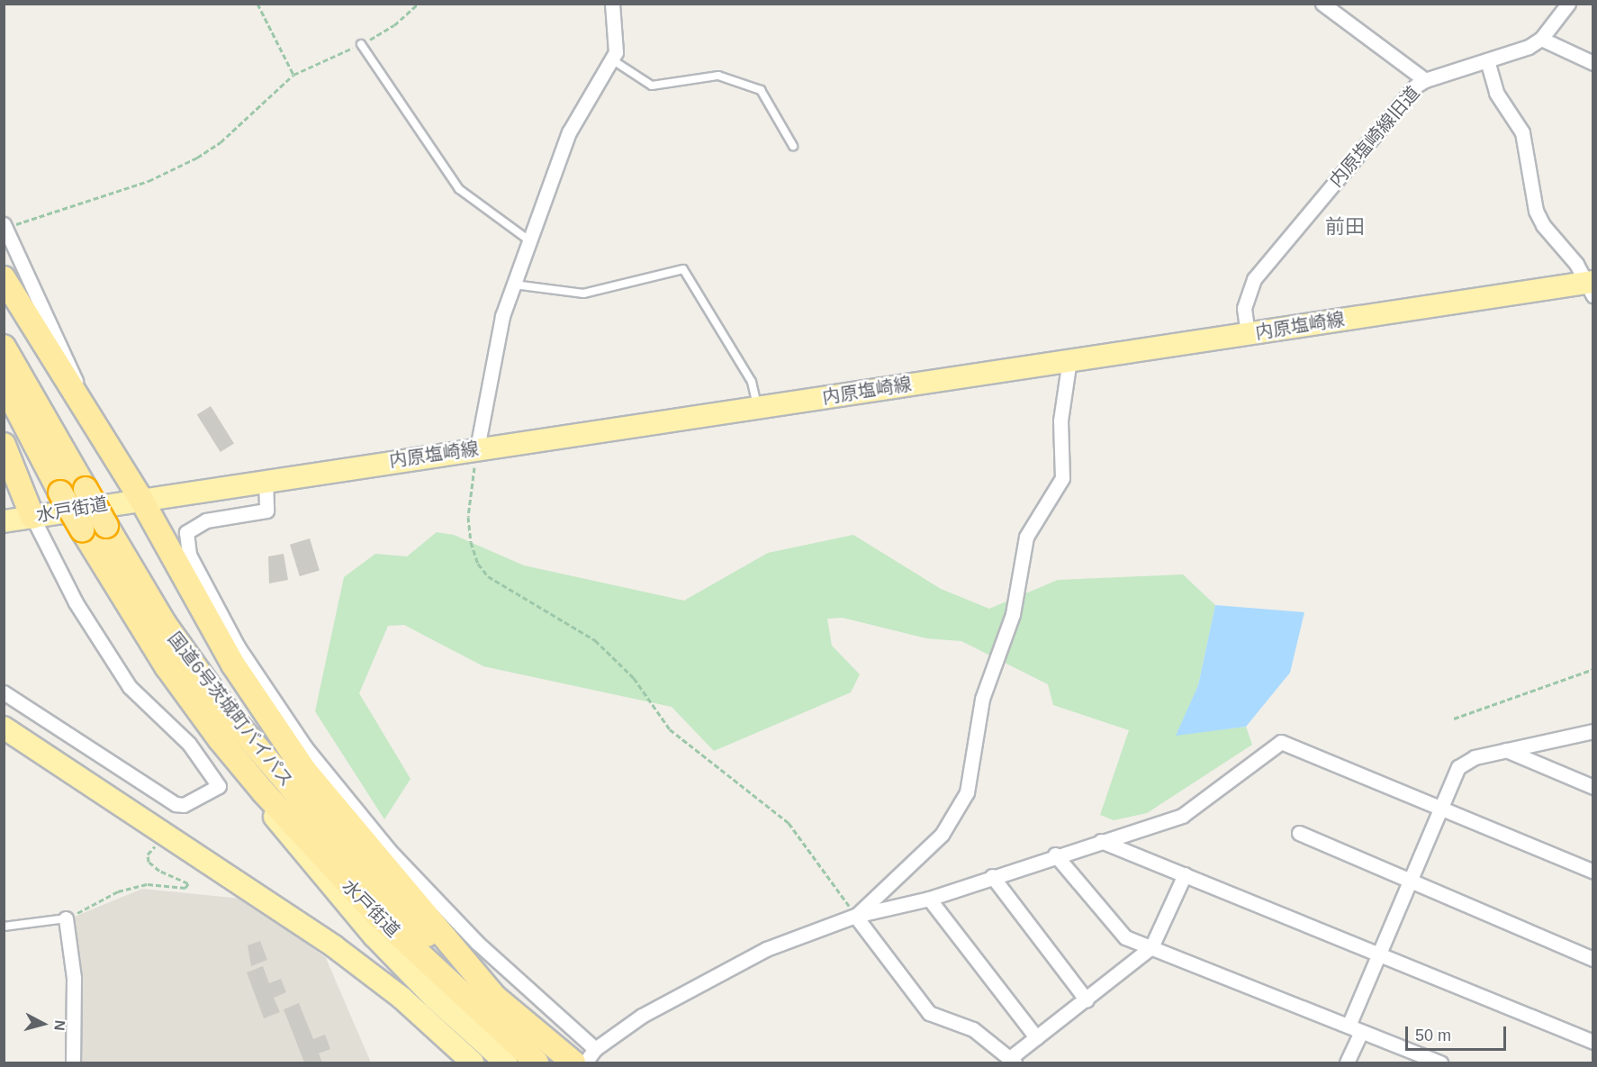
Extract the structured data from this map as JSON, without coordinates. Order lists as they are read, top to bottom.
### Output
{
  "streets": {
    "highway": ["水戸街道", "国道6号茨城町バイパス"],
    "main road": ["内原塩崎線"],
    "street": ["内原塩崎線旧道"]
  },
  "crossings": [
    ["内原塩崎線旧道", "内原塩崎線"],
    ["内原塩崎線", "水戸街道"],
    ["水戸街道", "国道6号茨城町バイパス"]
  ],
  "districts": ["前田"],
  "scale_bar": "50 m",
  "north": "right"
}
